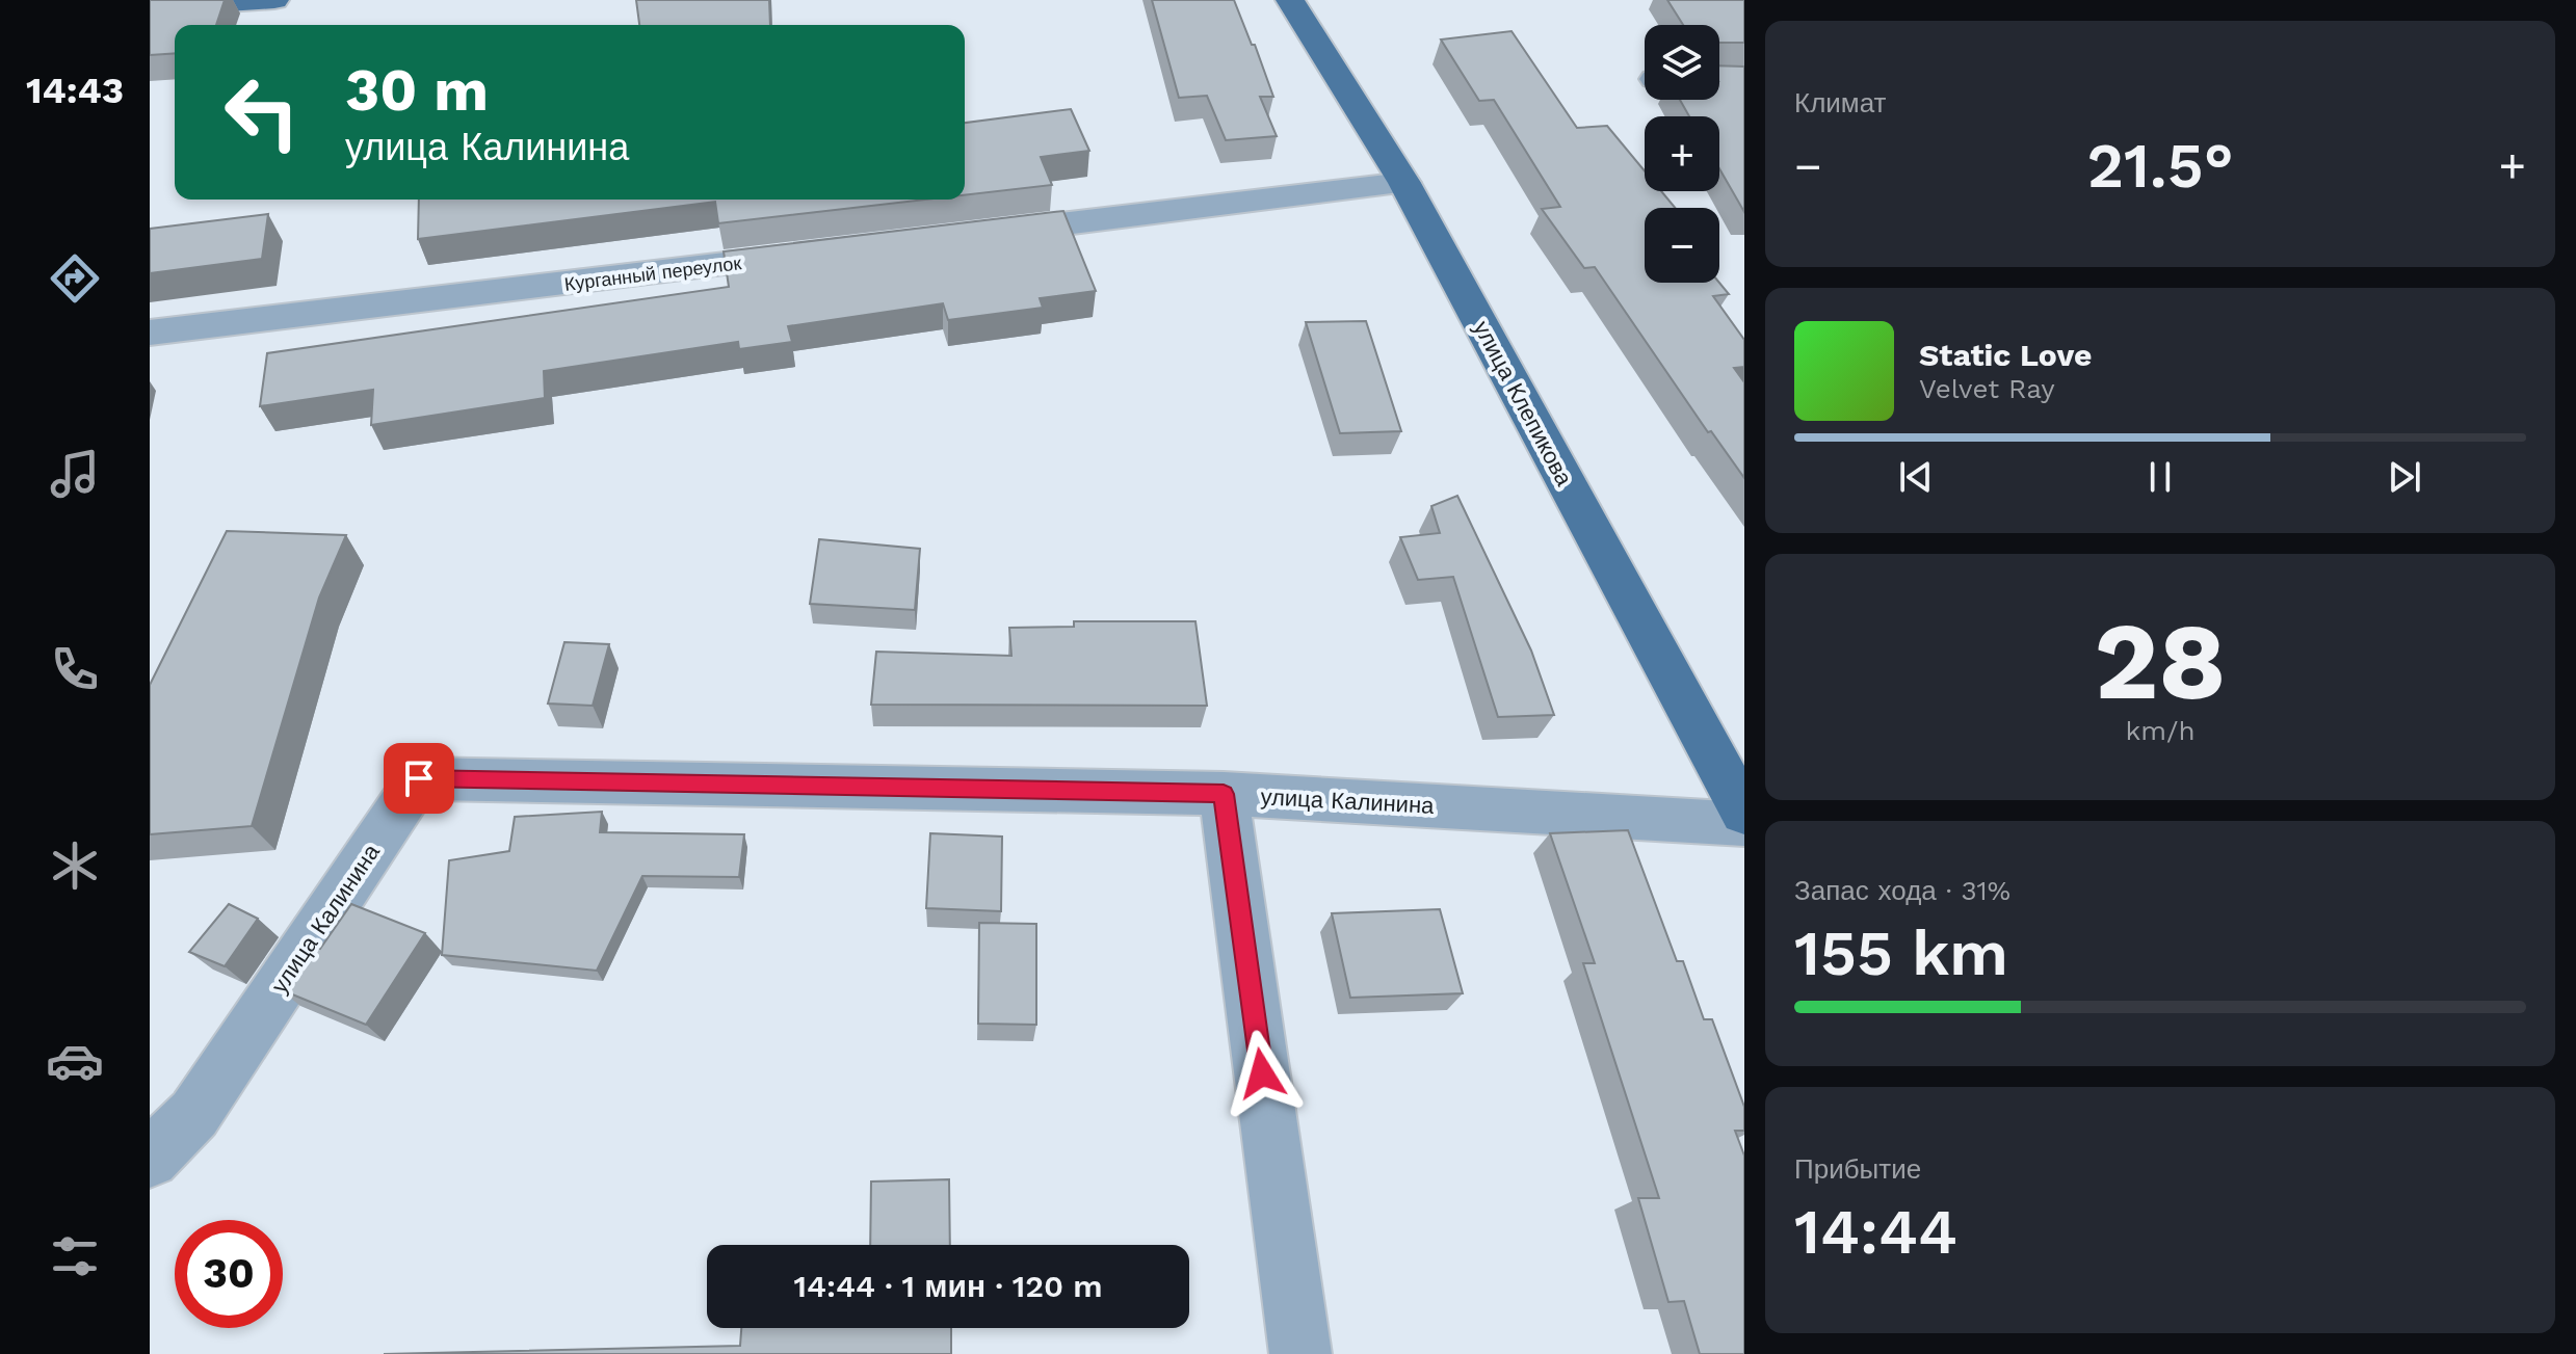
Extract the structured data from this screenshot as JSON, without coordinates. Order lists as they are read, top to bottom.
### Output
{
  "streets": {
    "main road": ["улица Клепикова"],
    "street": ["Курганный переулок", "улица Калинина"]
  },
  "page": {
    "tabs": "14:43",
    "tile": [
      "Климат",
      ["28", "km/h"],
      ["Запас хода · 31%", "155 km"],
      ["Прибытие", "14:44"]
    ],
    "map_buttons": ["+", "−"],
    "turn": ["30 m", "улица Калинина"],
    "heat": ["−", "21.5°", "+"],
    "song": ["Static Love", "Velvet Ray"],
    "limit": "30",
    "trip": "14:44 · 1 мин · 120 m"
  }
}
